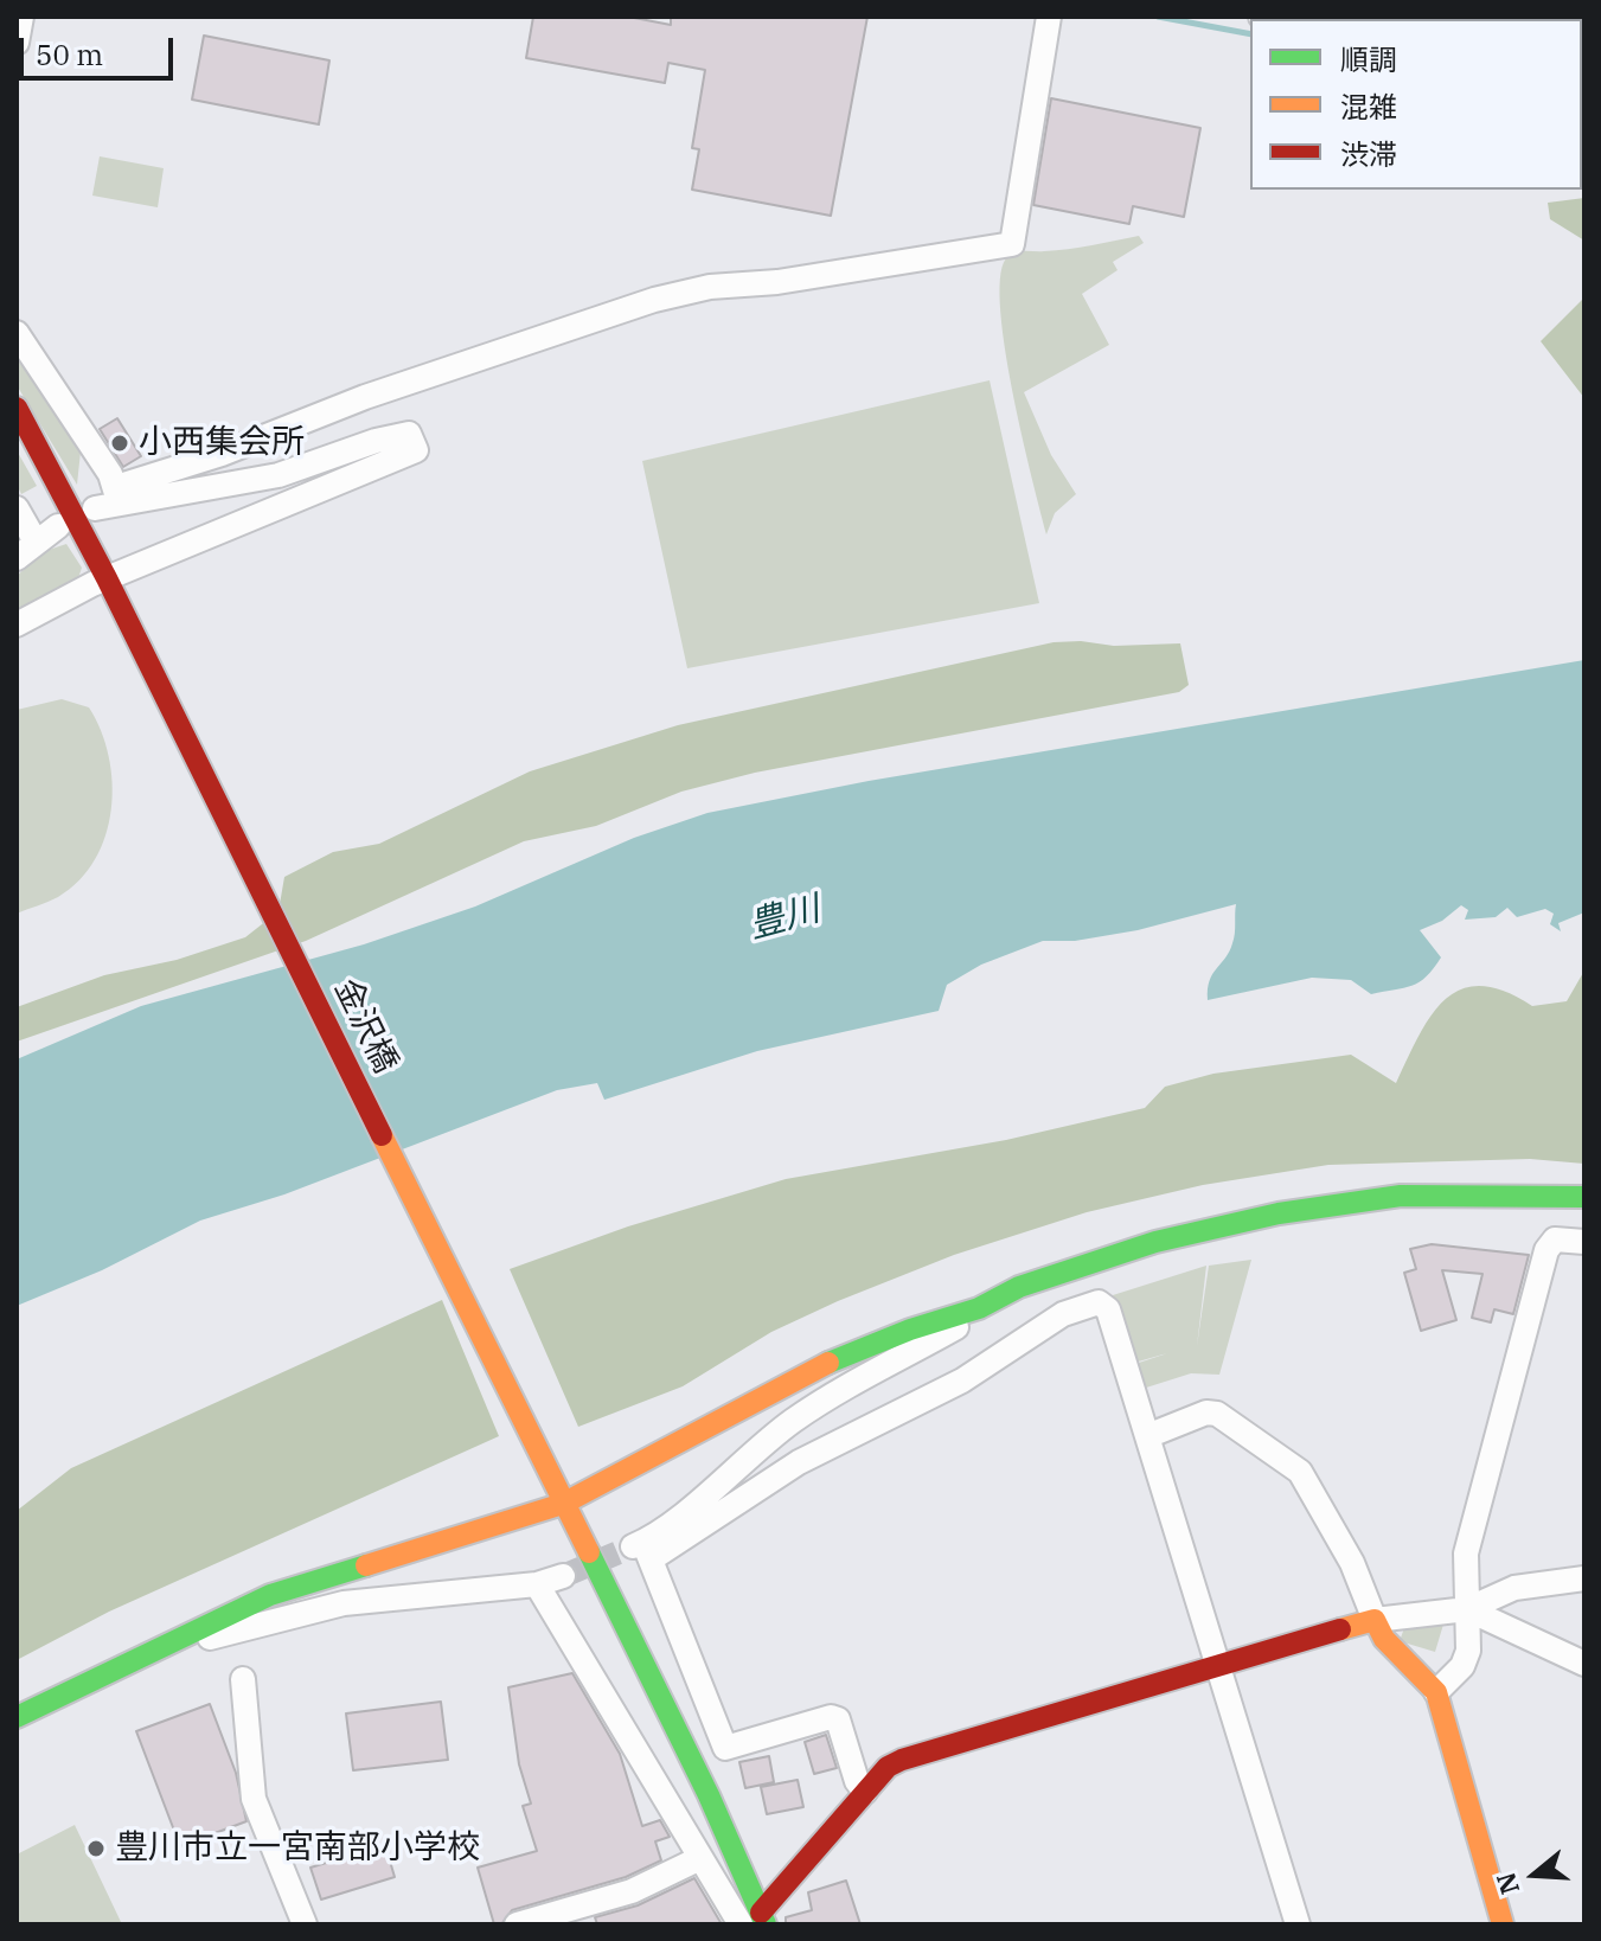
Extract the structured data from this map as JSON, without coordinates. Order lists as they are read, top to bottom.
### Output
{
  "streets": {
    "street": ["金沢橋"]
  },
  "water": ["豊川"],
  "places": ["小西集会所", "豊川市立一宮南部小学校"],
  "legend": ["順調", "混雑", "渋滞"],
  "scale_bar": "50 m",
  "north": "left"
}
